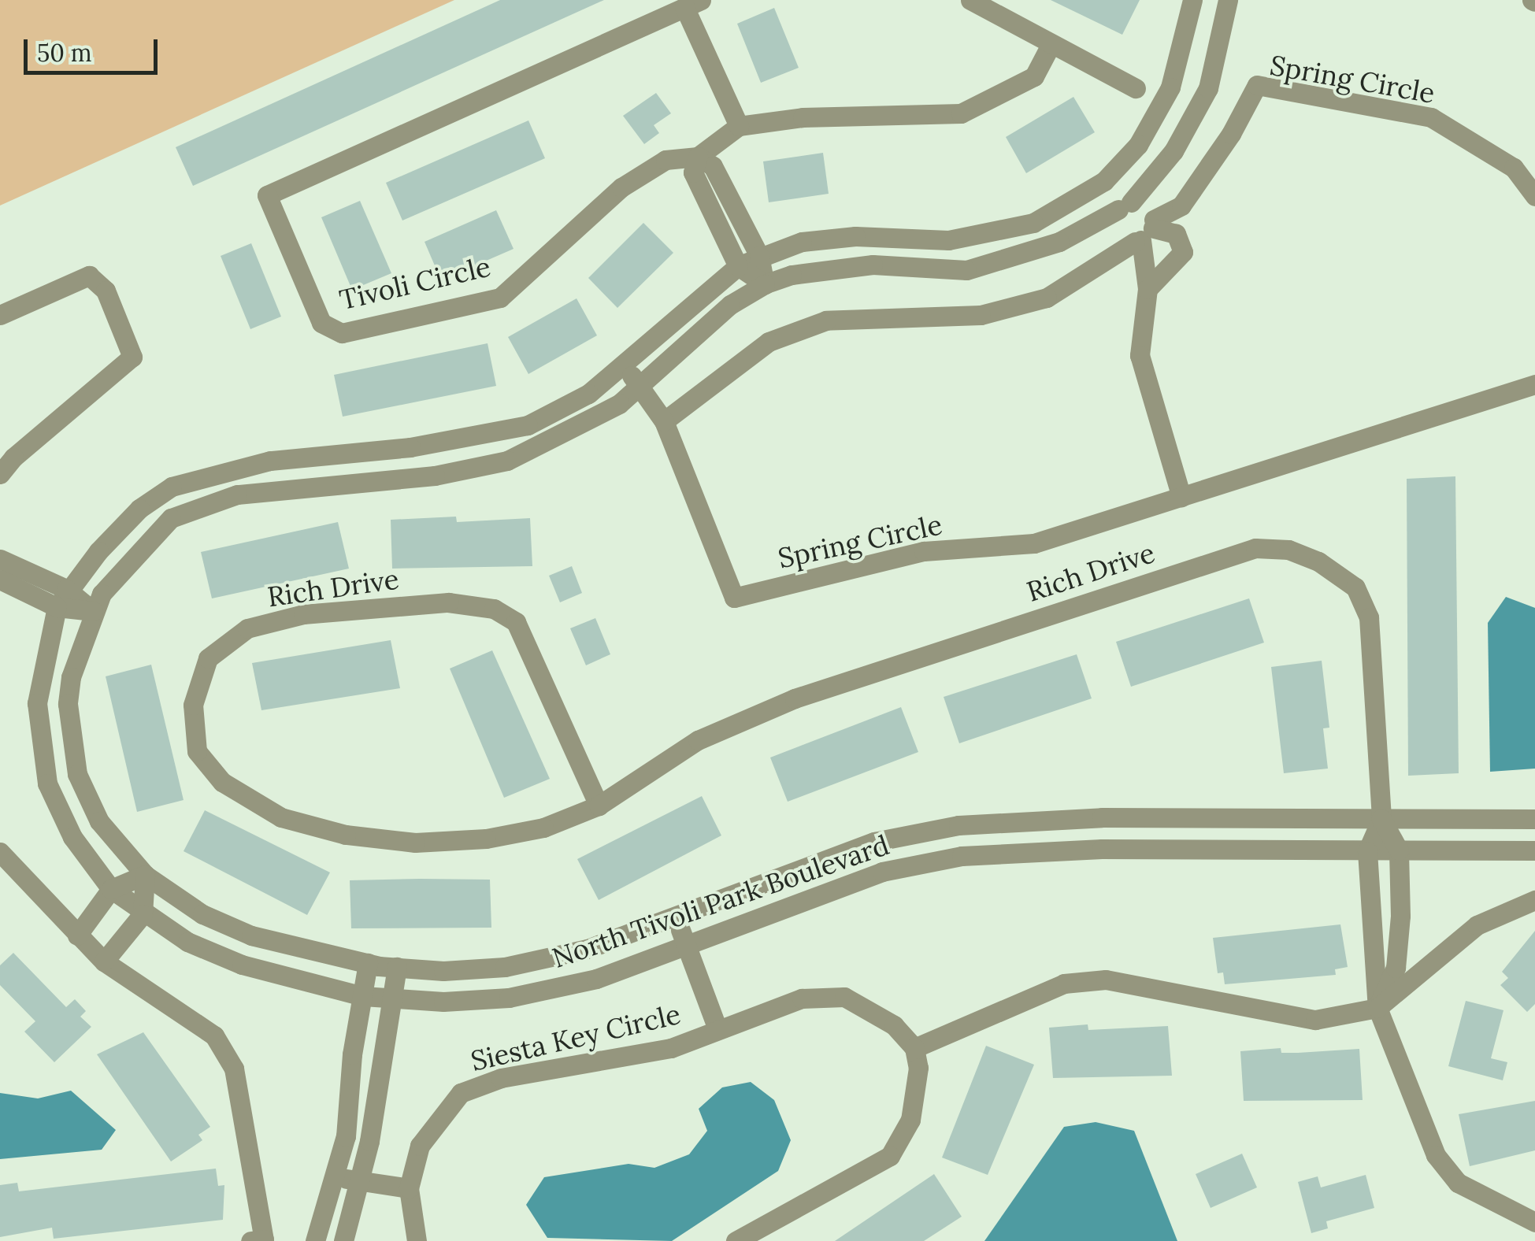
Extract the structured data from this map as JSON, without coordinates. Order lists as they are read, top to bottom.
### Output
{
  "streets": {
    "street": [
      "Spring Circle",
      "Tivoli Circle",
      "Rich Drive",
      "North Tivoli Park Boulevard",
      "Siesta Key Circle"
    ]
  },
  "crossings": [
    ["Spring Circle", "North Tivoli Park Boulevard"],
    ["Rich Drive", "North Tivoli Park Boulevard"],
    ["North Tivoli Park Boulevard", "Siesta Key Circle"]
  ],
  "scale_bar": "50 m"
}
